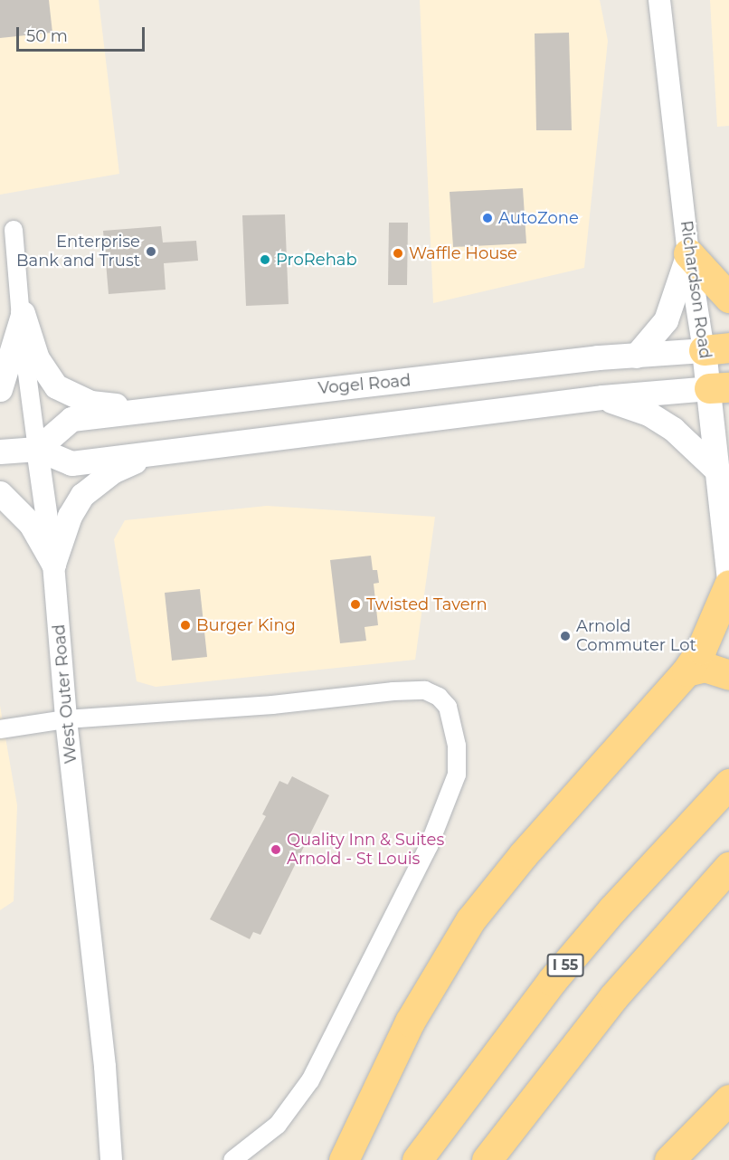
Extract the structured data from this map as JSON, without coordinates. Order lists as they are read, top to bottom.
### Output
{
  "streets": {
    "highway": ["I 55"],
    "main road": ["Richardson Road", "Vogel Road"],
    "street": ["West Outer Road"]
  },
  "crossings": [
    ["Richardson Road", "Vogel Road"],
    ["Vogel Road", "West Outer Road"]
  ],
  "places": [
    "AutoZone",
    "Enterprise Bank and Trust",
    "Waffle House",
    "ProRehab",
    "Twisted Tavern",
    "Burger King",
    "Arnold Commuter Lot",
    "Quality Inn & Suites Arnold - St Louis"
  ],
  "scale_bar": "50 m"
}
